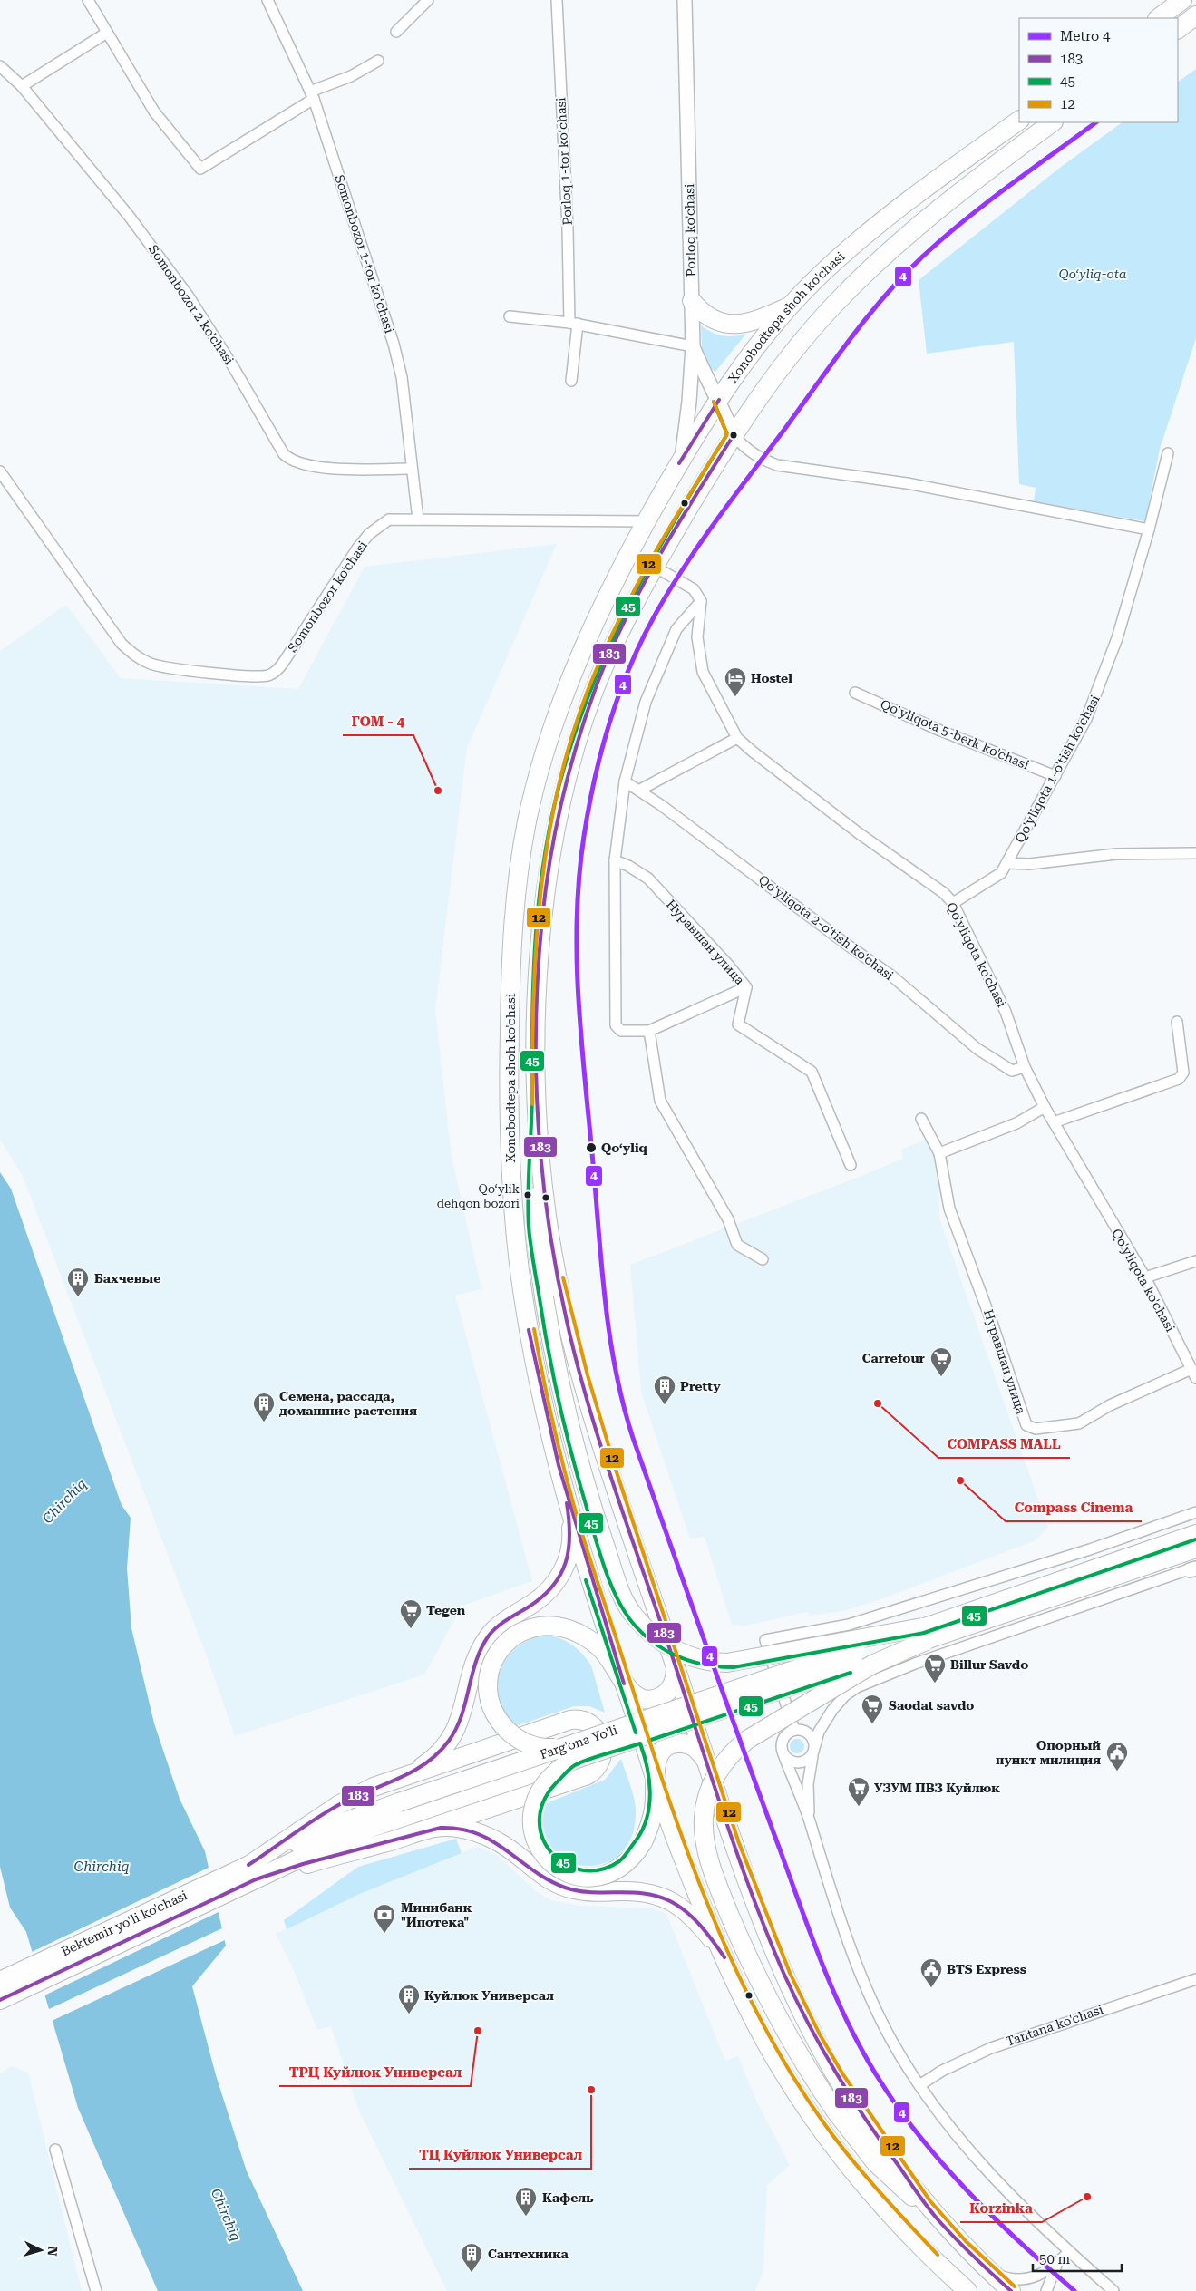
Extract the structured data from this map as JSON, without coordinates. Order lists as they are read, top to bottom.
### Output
{
  "streets": {
    "highway": ["Xonobodtepa shoh ko'chasi", "Farg'ona Yo'li", "Bektemir yo'li ko'chasi"],
    "main road": ["Porloq ko'chasi"],
    "street": [
      "Porloq 1-tor koʻchasi",
      "Somonbozor 1-tor koʻchasi",
      "Somonbozor 2 ko'chasi",
      "Somonbozor ko'chasi",
      "Qo'yliqota 5-berk ko'chasi",
      "Qo'yliqota 1-o'tish ko'chasi",
      "Qo'yliqota 2-o'tish ko'chasi",
      "Нуравшан улица",
      "Qo'yliqota ko'chasi",
      "Tantana ko'chasi"
    ]
  },
  "crossings": [
    ["Porloq ko'chasi", "Xonobodtepa shoh ko'chasi"],
    ["Somonbozor 1-tor koʻchasi", "Somonbozor 2 ko'chasi"],
    ["Somonbozor 1-tor koʻchasi", "Somonbozor ko'chasi"],
    ["Xonobodtepa shoh ko'chasi", "Somonbozor ko'chasi"],
    ["Qo'yliqota 5-berk ko'chasi", "Qo'yliqota 1-o'tish ko'chasi"],
    ["Qo'yliqota 1-o'tish ko'chasi", "Qo'yliqota ko'chasi"],
    ["Qo'yliqota 2-o'tish ko'chasi", "Qo'yliqota ko'chasi"],
    ["Нуравшан улица", "Qo'yliqota ko'chasi"],
    ["Farg'ona Yo'li", "Bektemir yo'li ko'chasi"]
  ],
  "water": ["Chirchiq"],
  "parks": ["Qo‘yliq-ota"],
  "places": {
    "hotel": ["Hostel"],
    "other": [
      "ГОМ - 4",
      "Qo‘yliq",
      "Qo‘ylik dehqon bozori",
      "COMPASS MALL",
      "Compass Cinema",
      "ТРЦ Куйлюк Универсал",
      "ТЦ Куйлюк Универсал",
      "Korzinka"
    ],
    "building": [
      "Бахчевые",
      "Pretty",
      "Семена, рассада, домашние растения",
      "Куйлюк Универсал",
      "Кафель",
      "Сантехника"
    ],
    "supermarket": [
      "Carrefour",
      "Tegen",
      "Billur Savdo",
      "Saodat savdo",
      "УЗУМ ПВЗ Куйлюк"
    ],
    "public building": ["Опорный пункт милиция", "BTS Express"],
    "bank": ["Минибанк \"Ипотека\""]
  },
  "lines": [
    "metro line 4",
    "transit line 183",
    "transit line 45",
    "transit line 12"
  ],
  "legend": [
    "Metro 4",
    "183",
    "45",
    "12"
  ],
  "scale_bar": "50 m",
  "north": "right"
}
